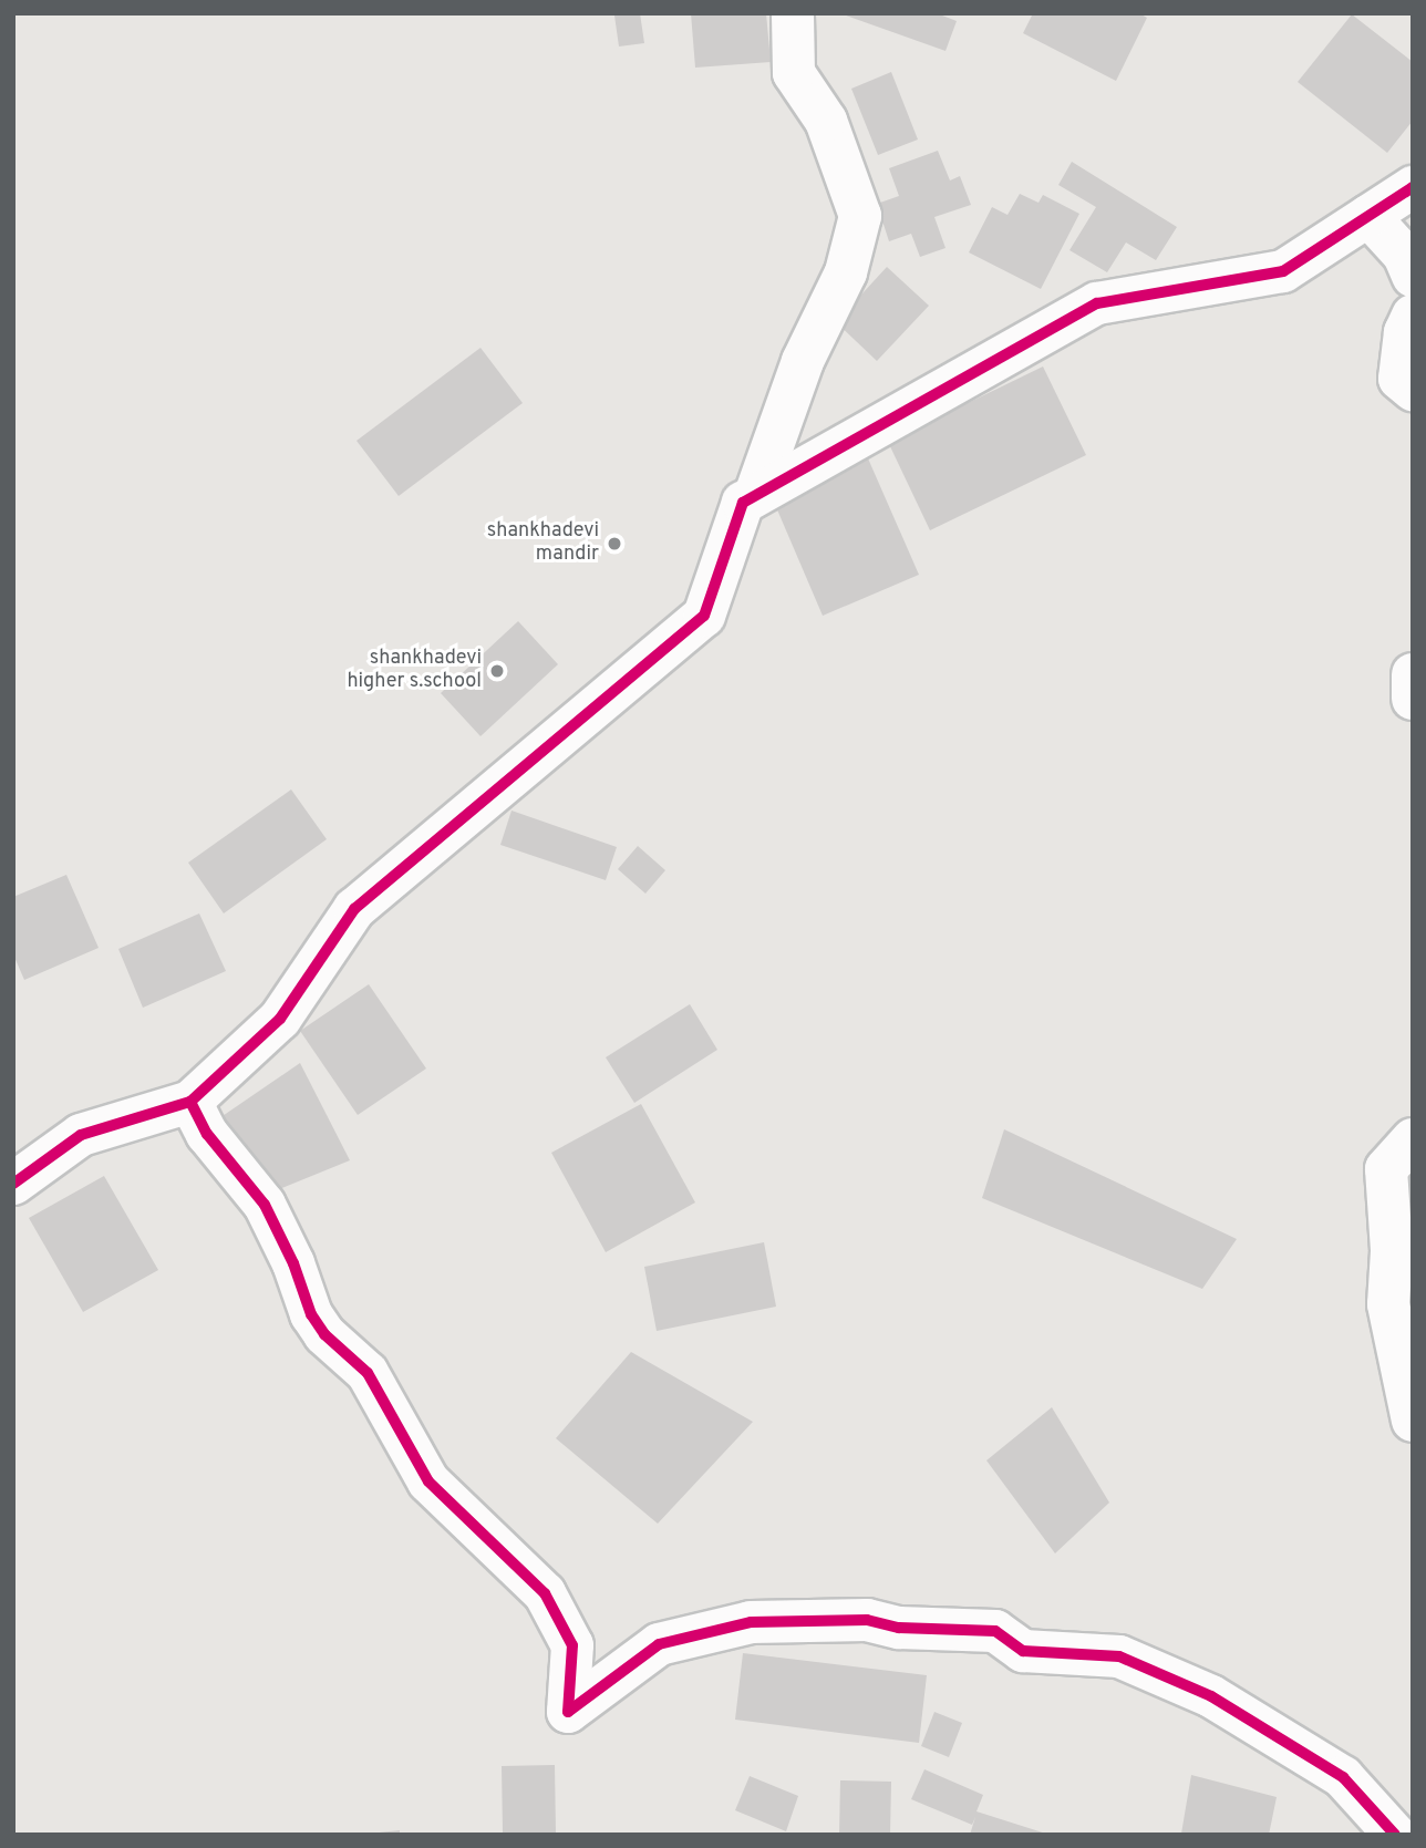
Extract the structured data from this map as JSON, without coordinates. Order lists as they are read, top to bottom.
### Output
{
  "places": ["shankhadevi mandir", "shankhadevi higher s.school"]
}
